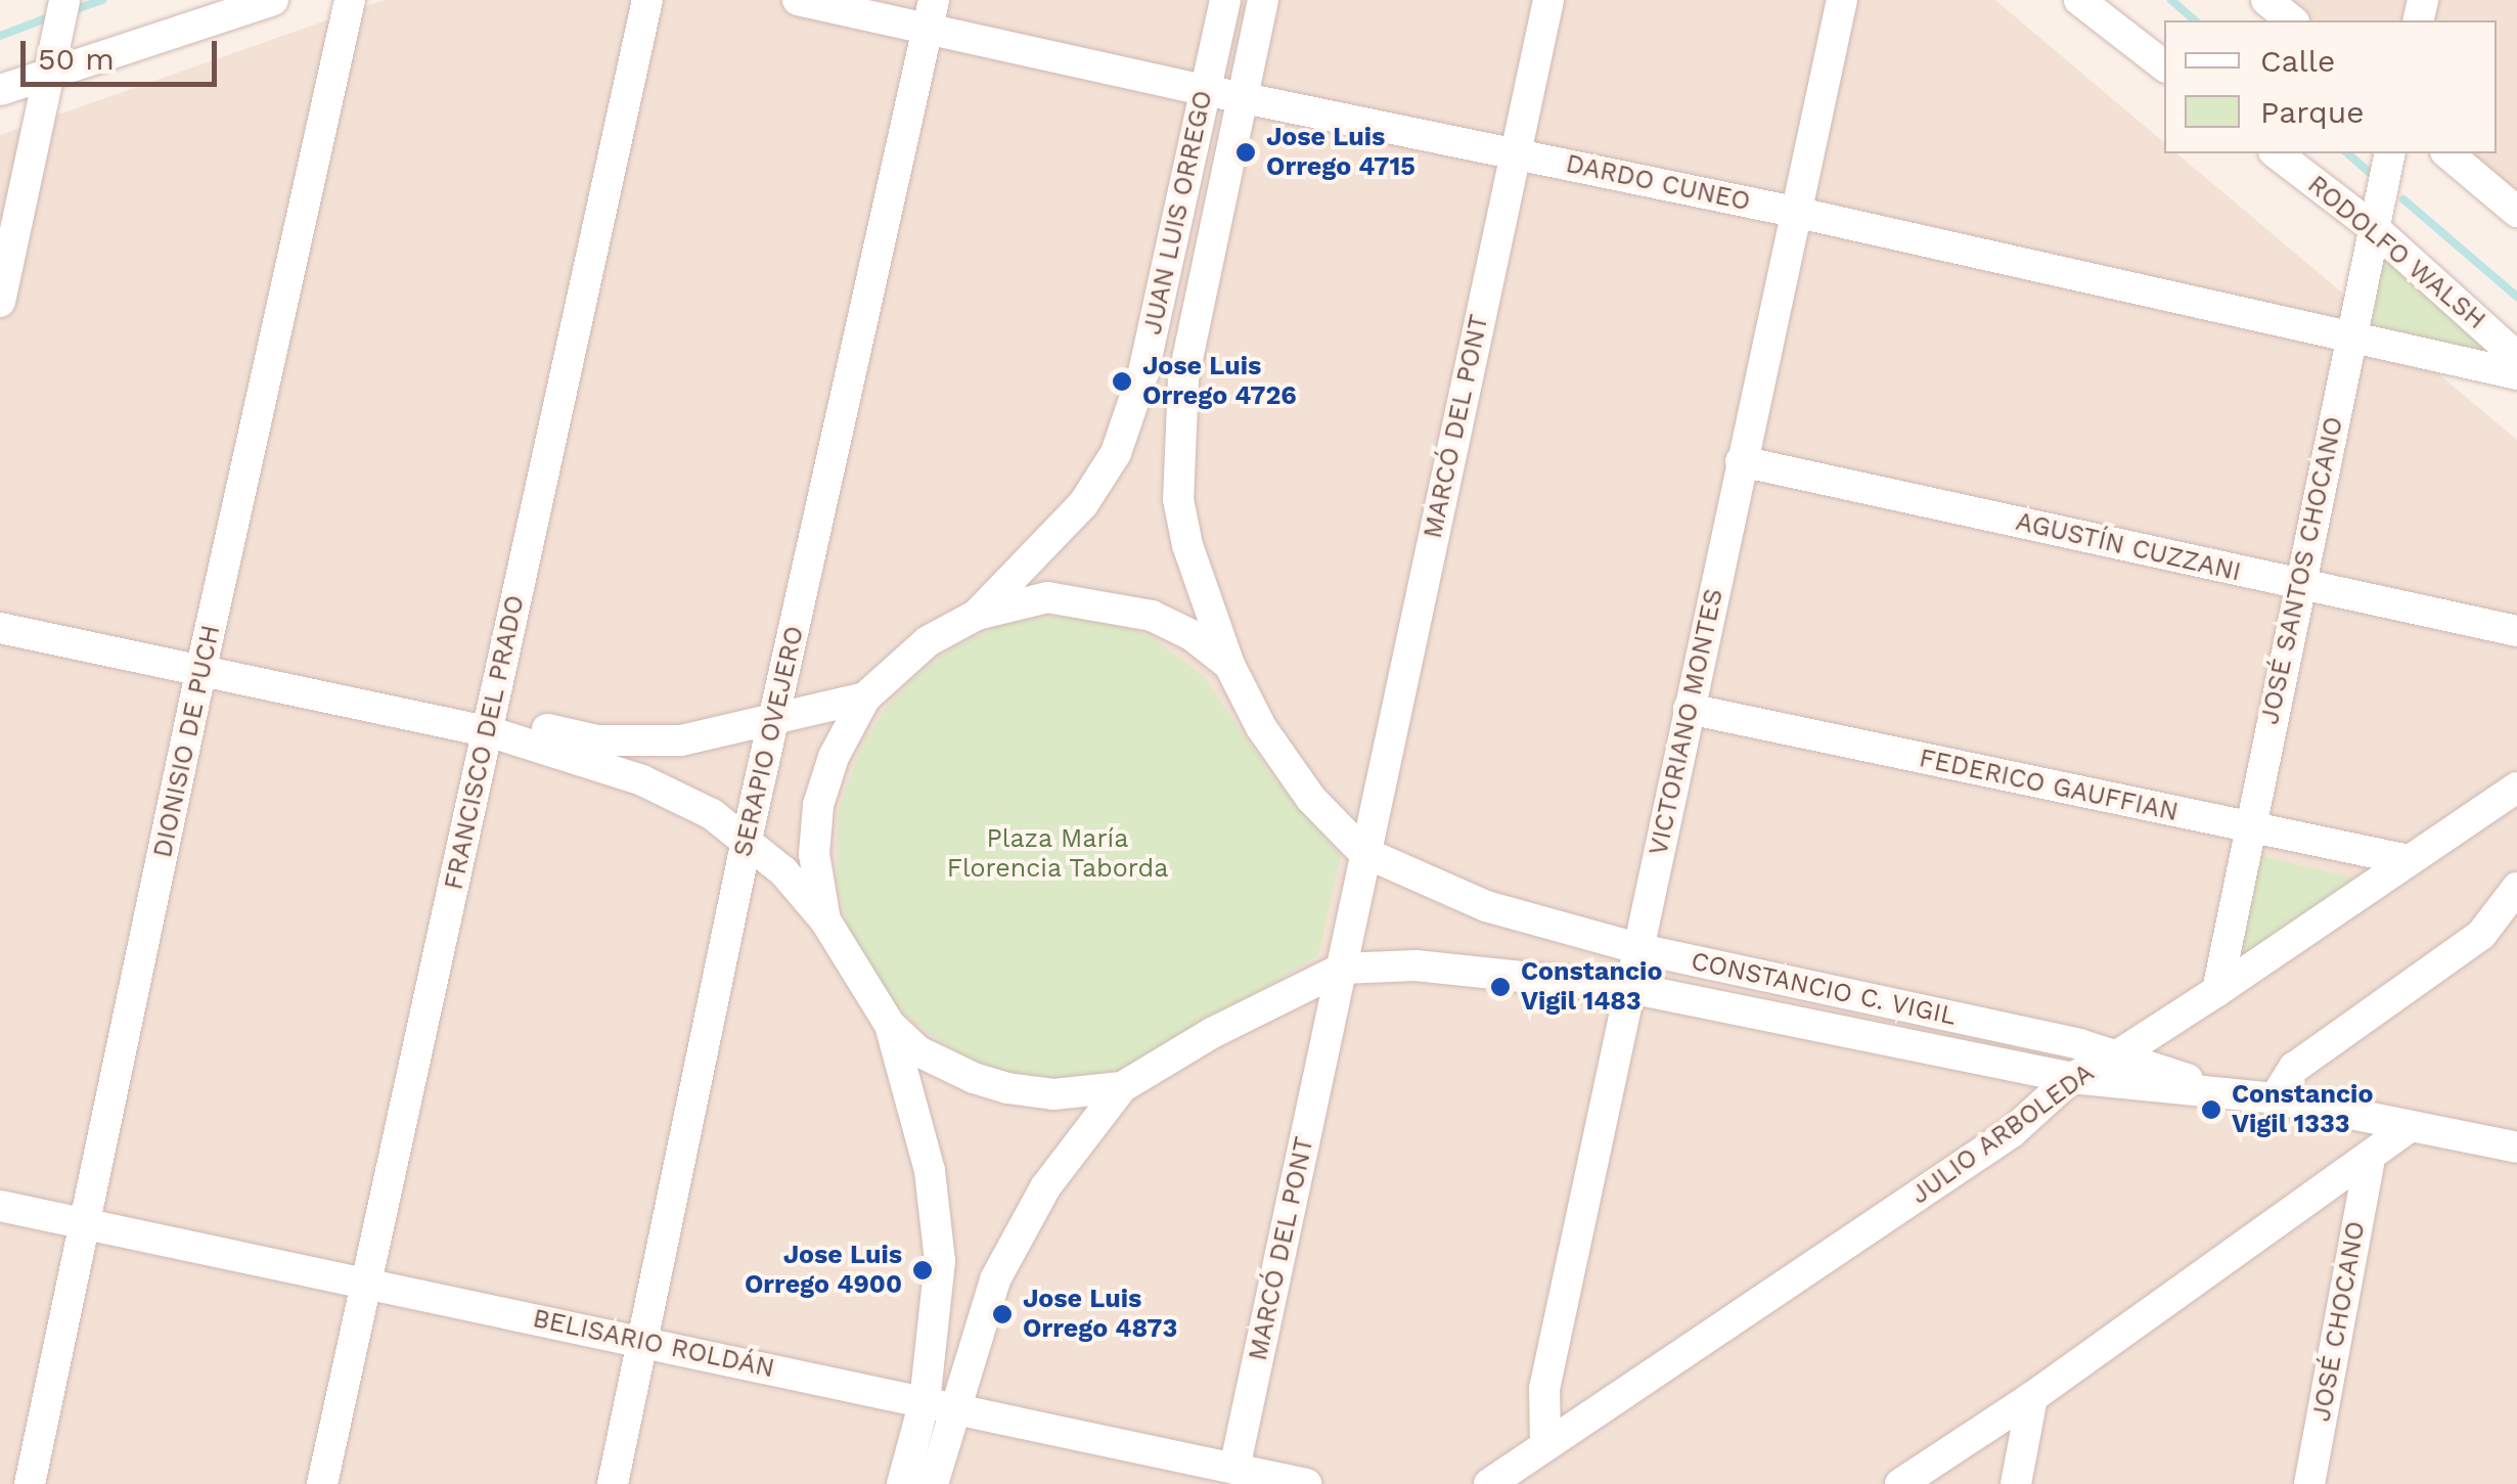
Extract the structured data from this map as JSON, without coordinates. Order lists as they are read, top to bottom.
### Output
{
  "streets": {
    "street": [
      "DARDO CUNEO",
      "JUAN LUIS ORREGO",
      "RODOLFO WALSH",
      "MARCÓ DEL PONT",
      "AGUSTÍN CUZZANI",
      "JOSÉ SANTOS CHOCANO",
      "VICTORIANO MONTES",
      "DIONISIO DE PUCH",
      "SERAPIO OVEJERO",
      "FRANCISCO DEL PRADO",
      "FEDERICO GAUFFIAN",
      "CONSTANCIO C. VIGIL",
      "JULIO ARBOLEDA",
      "JOSÉ CHOCANO",
      "BELISARIO ROLDÁN"
    ]
  },
  "crossings": [
    ["DARDO CUNEO", "JUAN LUIS ORREGO"],
    ["DARDO CUNEO", "MARCÓ DEL PONT"],
    ["DARDO CUNEO", "JOSÉ SANTOS CHOCANO"],
    ["DARDO CUNEO", "VICTORIANO MONTES"],
    ["DARDO CUNEO", "SERAPIO OVEJERO"],
    ["JUAN LUIS ORREGO", "MARCÓ DEL PONT"],
    ["JUAN LUIS ORREGO", "CONSTANCIO C. VIGIL"],
    ["RODOLFO WALSH", "JOSÉ SANTOS CHOCANO"],
    ["MARCÓ DEL PONT", "CONSTANCIO C. VIGIL"],
    ["MARCÓ DEL PONT", "BELISARIO ROLDÁN"],
    ["AGUSTÍN CUZZANI", "JOSÉ SANTOS CHOCANO"],
    ["AGUSTÍN CUZZANI", "VICTORIANO MONTES"],
    ["JOSÉ SANTOS CHOCANO", "FEDERICO GAUFFIAN"],
    ["JOSÉ SANTOS CHOCANO", "JULIO ARBOLEDA"],
    ["VICTORIANO MONTES", "FEDERICO GAUFFIAN"],
    ["VICTORIANO MONTES", "CONSTANCIO C. VIGIL"],
    ["VICTORIANO MONTES", "JULIO ARBOLEDA"],
    ["DIONISIO DE PUCH", "BELISARIO ROLDÁN"],
    ["SERAPIO OVEJERO", "BELISARIO ROLDÁN"],
    ["FRANCISCO DEL PRADO", "BELISARIO ROLDÁN"],
    ["FEDERICO GAUFFIAN", "JULIO ARBOLEDA"],
    ["CONSTANCIO C. VIGIL", "JULIO ARBOLEDA"]
  ],
  "parks": ["Plaza María Florencia Taborda"],
  "places": [
    "Jose Luis Orrego 4715",
    "Jose Luis Orrego 4726",
    "Constancio Vigil 1483",
    "Constancio Vigil 1333",
    "Jose Luis Orrego 4900",
    "Jose Luis Orrego 4873"
  ],
  "legend": ["Calle", "Parque"],
  "scale_bar": "50 m"
}
